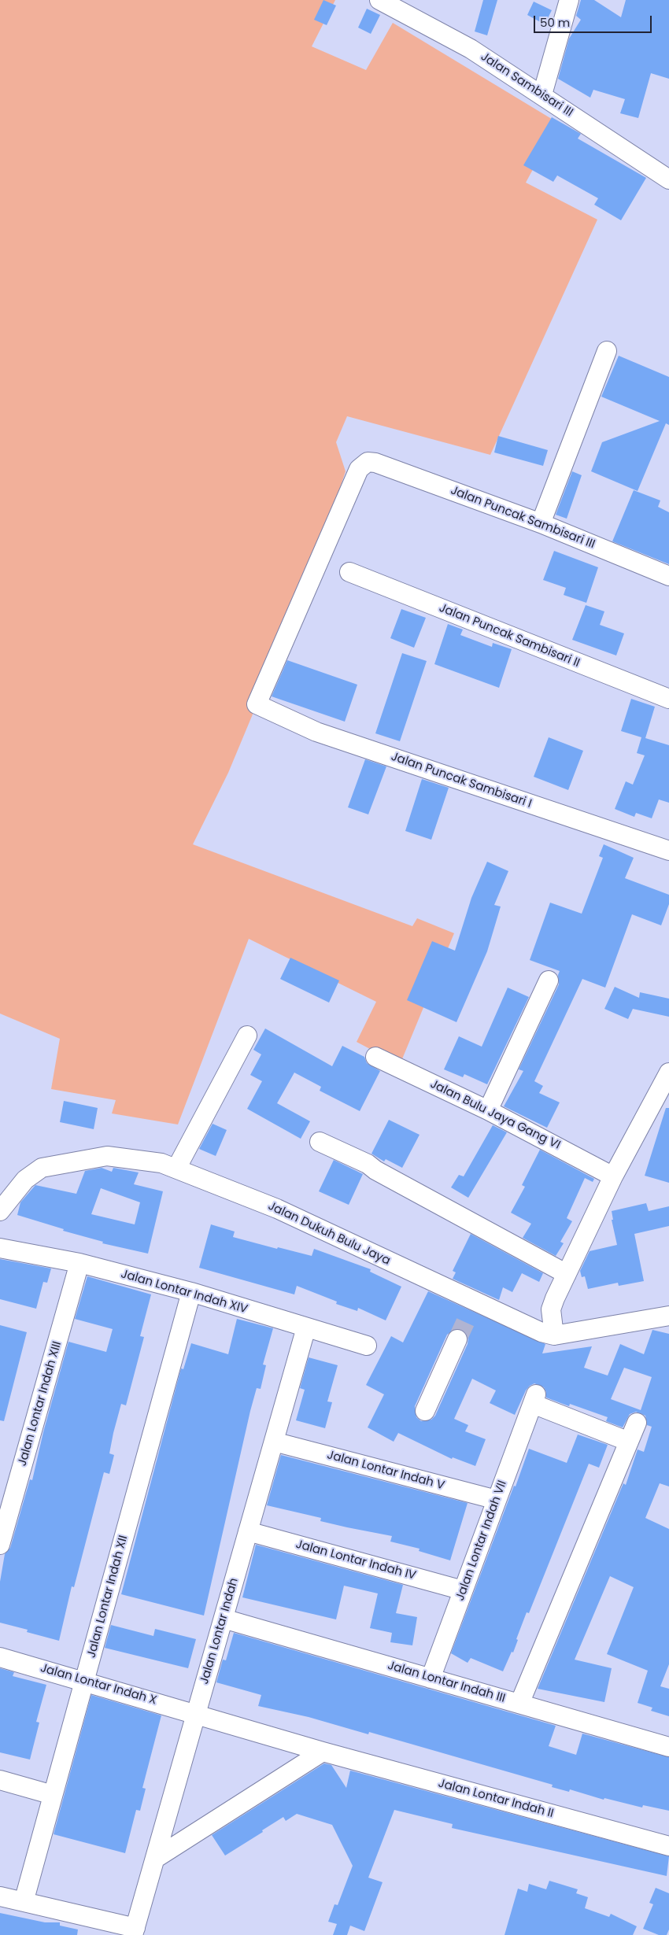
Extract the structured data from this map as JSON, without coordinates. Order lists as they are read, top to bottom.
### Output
{
  "streets": {
    "street": [
      "Jalan Sambisari III",
      "Jalan Puncak Sambisari III",
      "Jalan Puncak Sambisari II",
      "Jalan Puncak Sambisari I",
      "Jalan Bulu Jaya Gang VI",
      "Jalan Dukuh Bulu Jaya",
      "Jalan Lontar Indah XIV",
      "Jalan Lontar Indah XIII",
      "Jalan Lontar Indah V",
      "Jalan Lontar Indah VII",
      "Jalan Lontar Indah IV",
      "Jalan Lontar Indah XII",
      "Jalan Lontar Indah",
      "Jalan Lontar Indah III",
      "Jalan Lontar Indah X",
      "Jalan Lontar Indah II"
    ]
  },
  "crossings": [
    ["Jalan Puncak Sambisari III", "Jalan Puncak Sambisari I"],
    ["Jalan Lontar Indah XIV", "Jalan Lontar Indah XIII"],
    ["Jalan Lontar Indah XIV", "Jalan Lontar Indah XII"],
    ["Jalan Lontar Indah XIV", "Jalan Lontar Indah"],
    ["Jalan Lontar Indah V", "Jalan Lontar Indah VII"],
    ["Jalan Lontar Indah V", "Jalan Lontar Indah"],
    ["Jalan Lontar Indah VII", "Jalan Lontar Indah IV"],
    ["Jalan Lontar Indah VII", "Jalan Lontar Indah III"],
    ["Jalan Lontar Indah IV", "Jalan Lontar Indah"],
    ["Jalan Lontar Indah XII", "Jalan Lontar Indah X"],
    ["Jalan Lontar Indah", "Jalan Lontar Indah III"],
    ["Jalan Lontar Indah", "Jalan Lontar Indah X"],
    ["Jalan Lontar Indah", "Jalan Lontar Indah II"],
    ["Jalan Lontar Indah X", "Jalan Lontar Indah II"]
  ],
  "scale_bar": "50 m"
}
